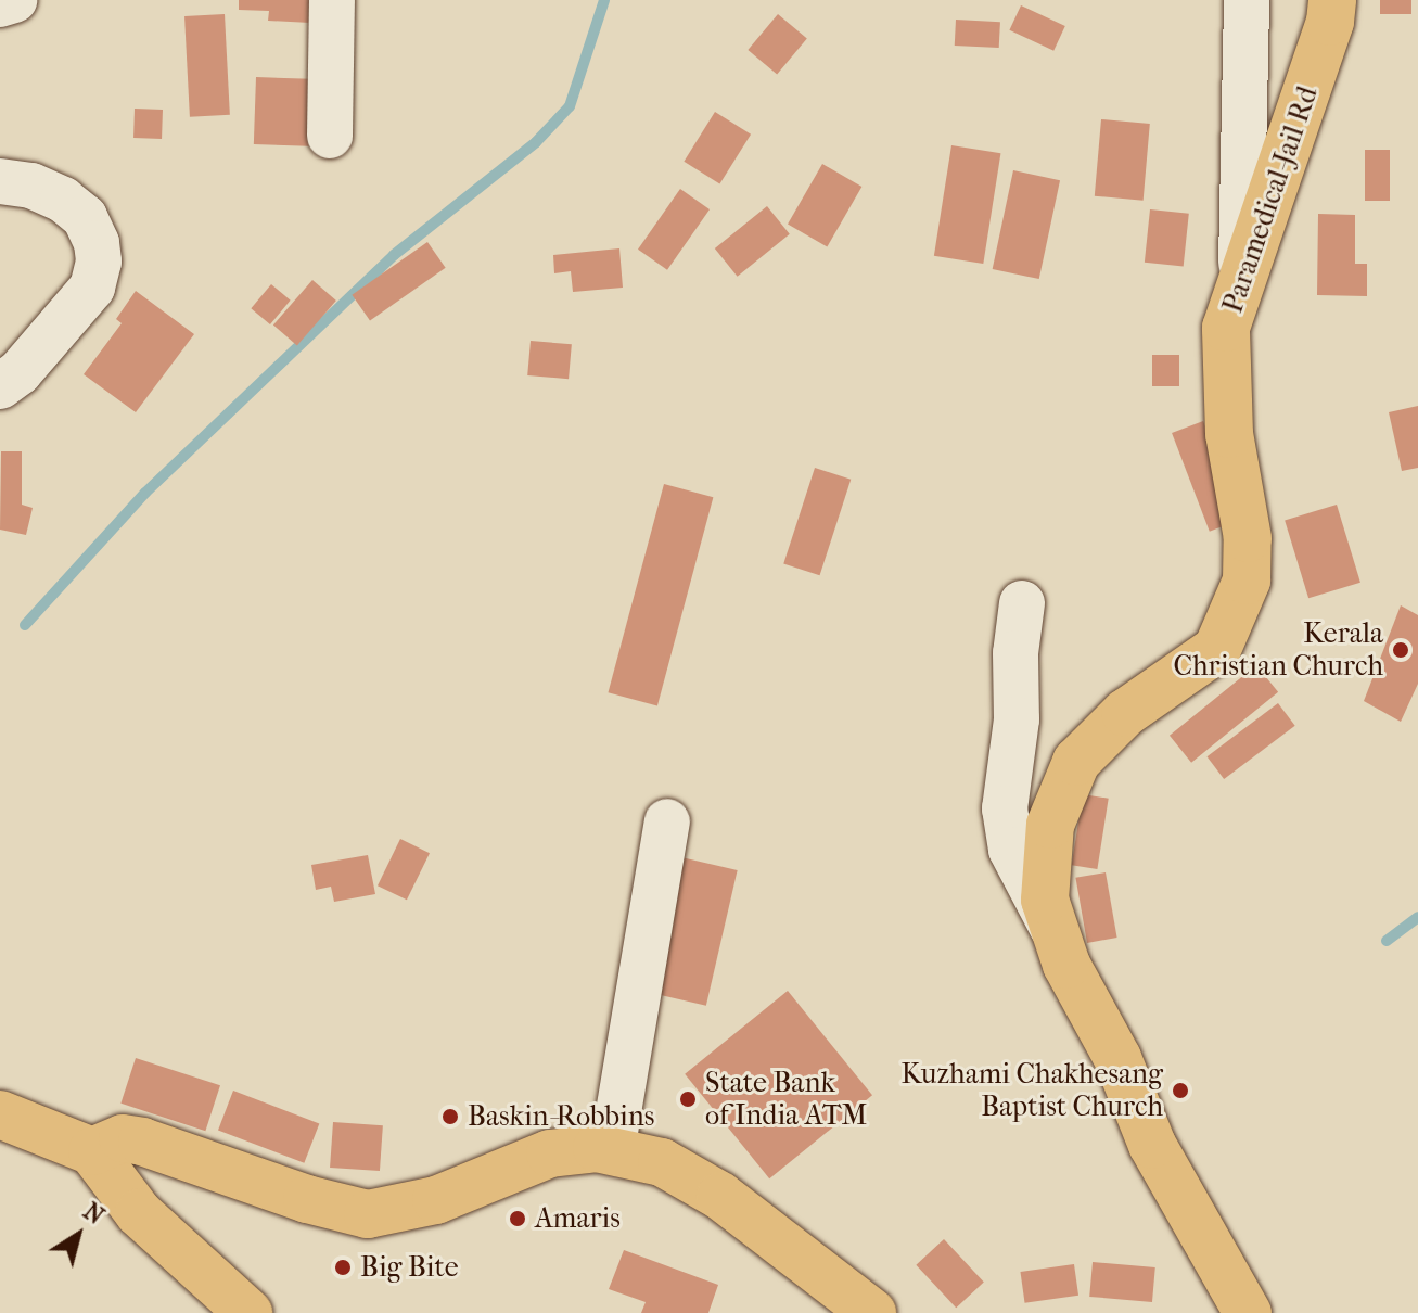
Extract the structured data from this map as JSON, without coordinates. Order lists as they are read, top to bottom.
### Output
{
  "streets": {
    "main road": ["Paramedical-Jail Rd"]
  },
  "places": [
    "Kerala Christian Church",
    "Kuzhami Chakhesang Baptist Church",
    "State Bank of India ATM",
    "Baskin-Robbins",
    "Amaris",
    "Big Bite"
  ],
  "north": "top right"
}
